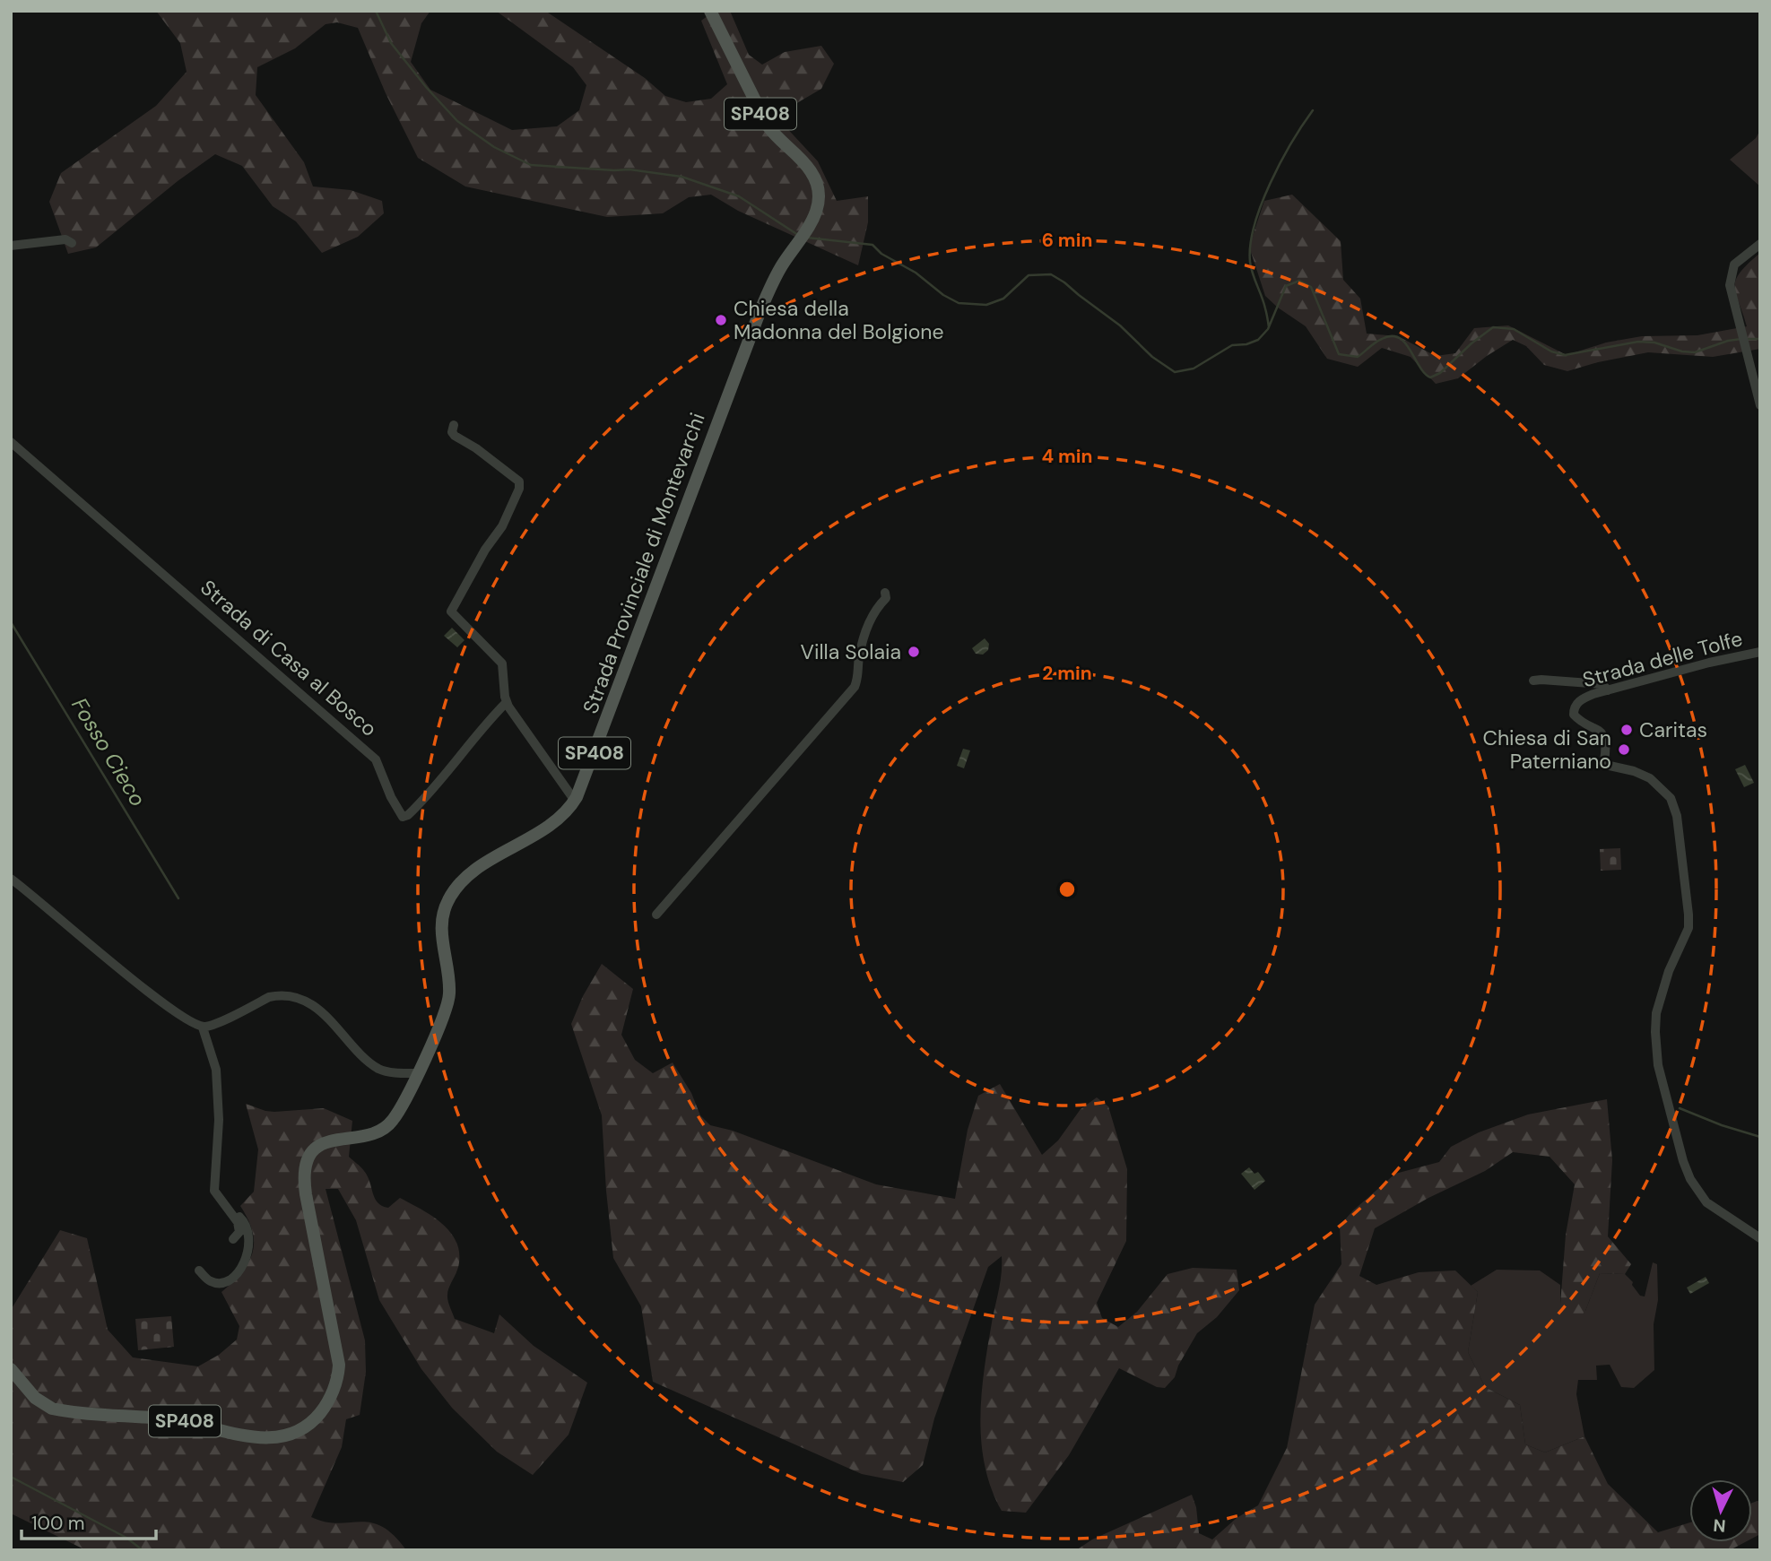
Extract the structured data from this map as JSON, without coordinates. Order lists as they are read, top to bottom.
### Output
{
  "streets": {
    "main road": ["SP408", "Strada Provinciale di Montevarchi"],
    "street": ["Strada di Casa al Bosco", "Strada delle Tolfe"]
  },
  "water": ["Fosso Cieco"],
  "places": [
    "Chiesa della Madonna del Bolgione",
    "Villa Solaia",
    "Caritas",
    "Chiesa di San Paterniano"
  ],
  "scale_bar": "100 m",
  "north": "bottom",
  "rings": ["6 min", "4 min", "2 min"]
}
